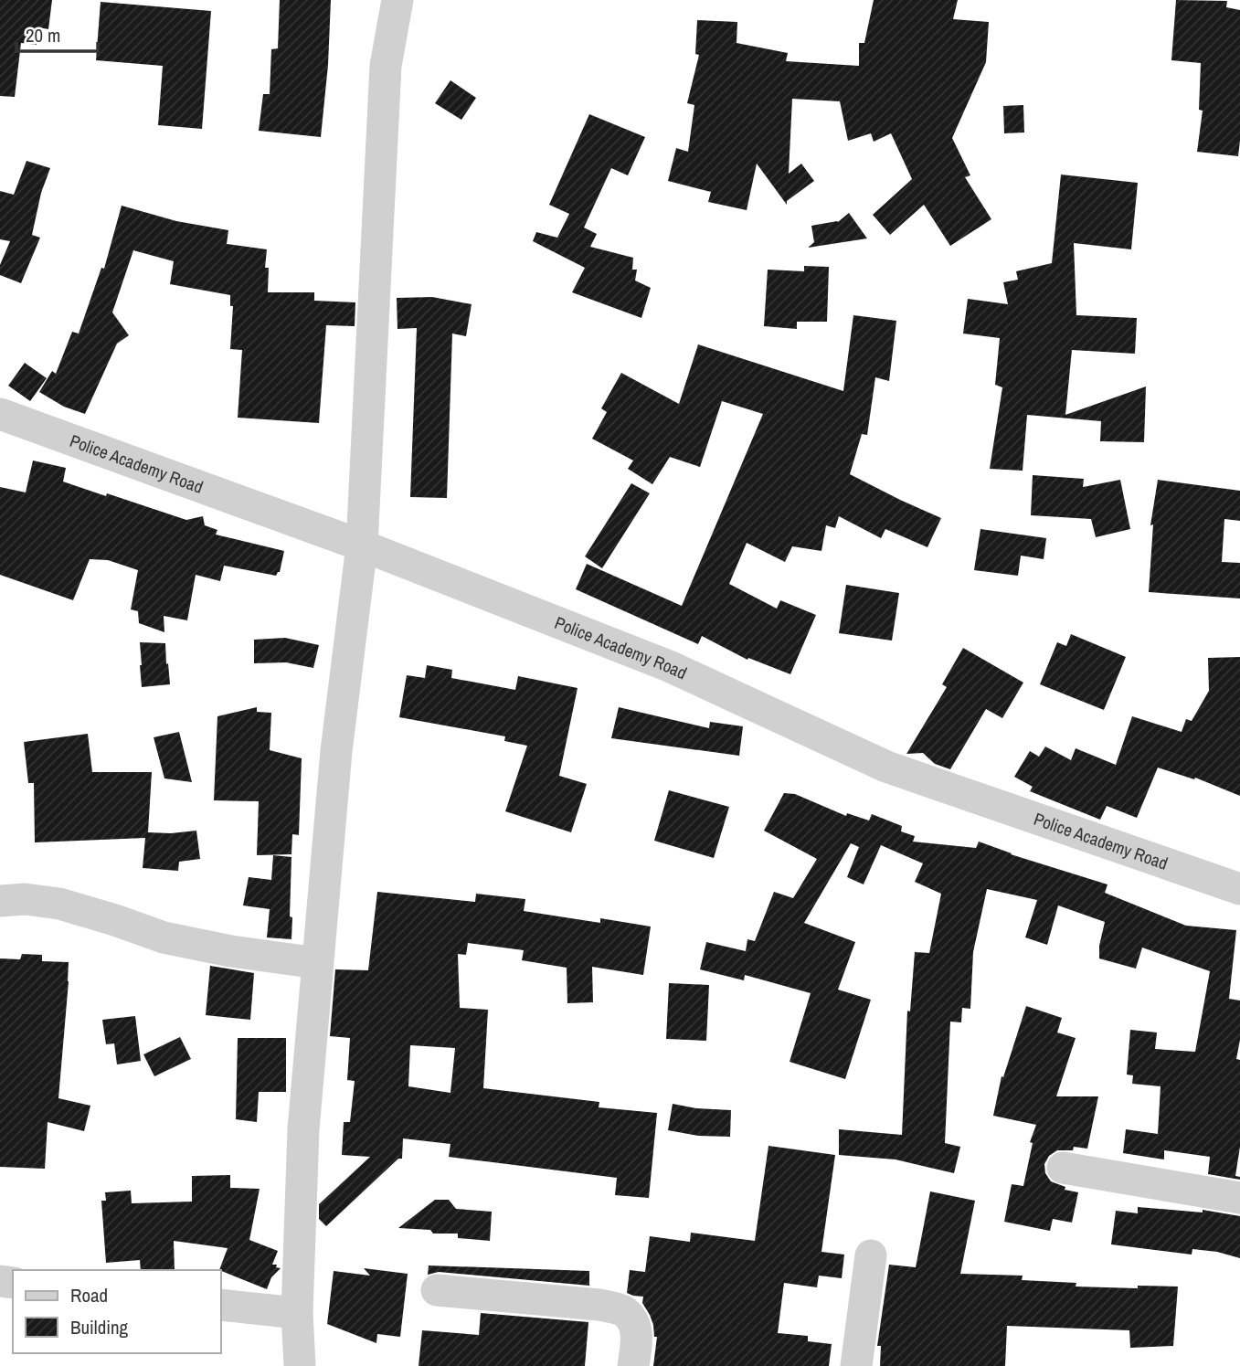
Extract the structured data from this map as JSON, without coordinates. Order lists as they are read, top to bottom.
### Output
{
  "streets": {
    "street": ["Police Academy Road"]
  },
  "legend": ["Road", "Building"],
  "scale_bar": "20 m"
}
